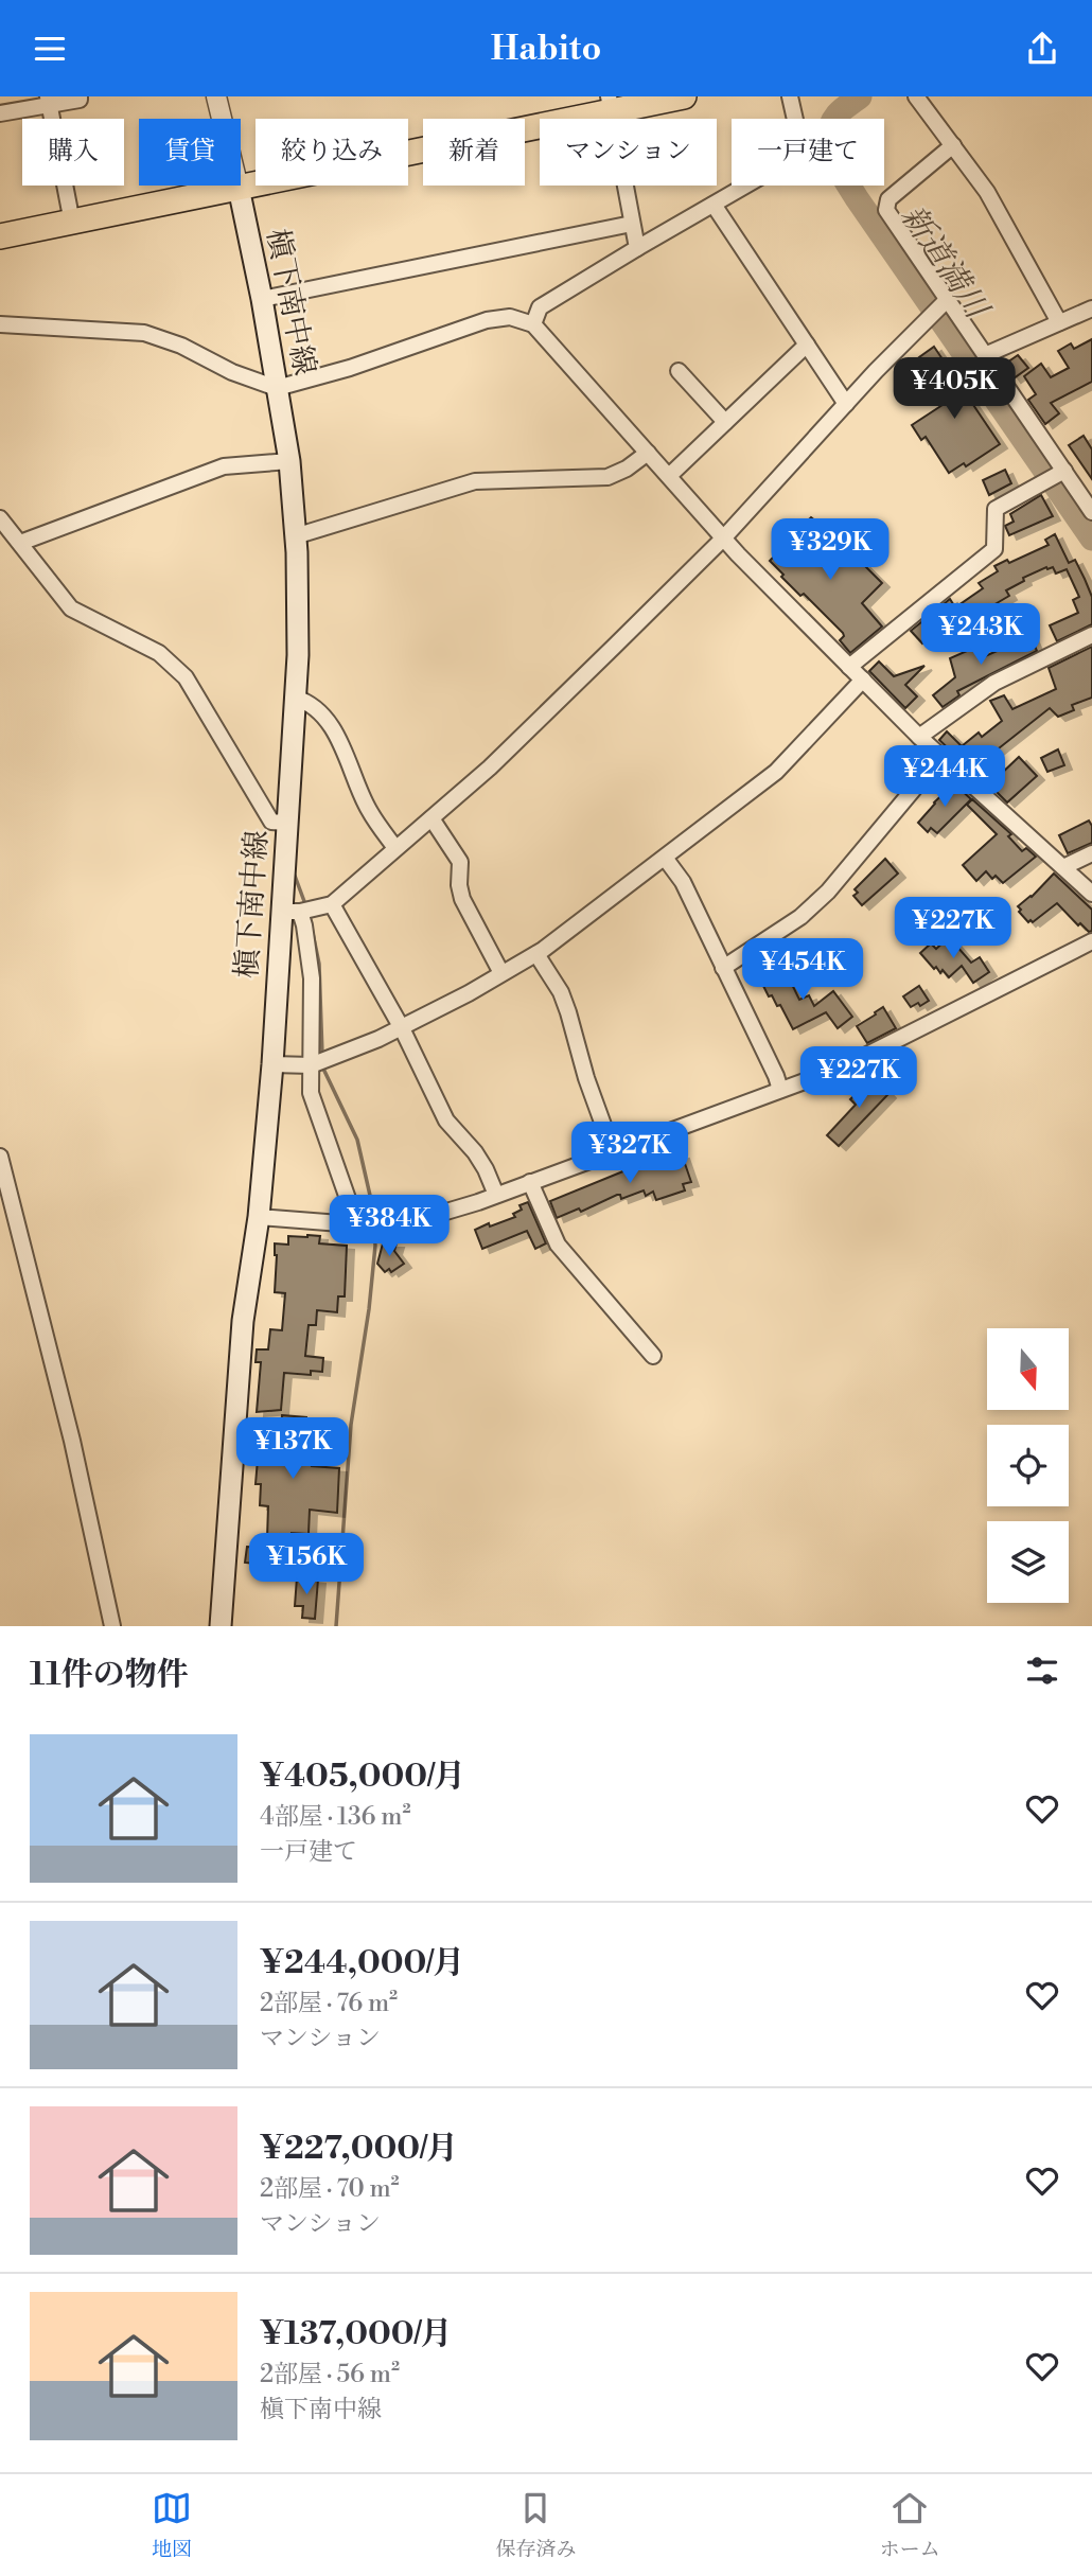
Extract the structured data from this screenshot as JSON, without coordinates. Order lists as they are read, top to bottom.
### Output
{
  "streets": {
    "main road": ["槇下南中線"]
  },
  "water": ["新道満川"],
  "north": "bottom",
  "page": {
    "header": "Habito",
    "chip": [
      "購入",
      "賃貸",
      "絞り込み",
      "新着",
      "マンション",
      "一戸建て"
    ],
    "price": [
      "¥405K",
      "¥329K",
      "¥243K",
      "¥244K",
      "¥227K",
      "¥454K",
      "¥227K",
      "¥327K",
      "¥384K",
      "¥137K",
      "¥156K"
    ],
    "heading": "11件の物件",
    "list": [
      {
        "name": "¥405,000/月",
        "note": "4部屋 · 136 m² · 一戸建て"
      },
      {
        "name": "¥244,000/月",
        "note": "2部屋 · 76 m² · マンション"
      },
      {
        "name": "¥227,000/月",
        "note": "2部屋 · 70 m² · マンション"
      },
      {
        "name": "¥137,000/月",
        "note": "2部屋 · 56 m² · 槇下南中線"
      }
    ],
    "tabs": ["地図", "保存済み", "ホーム"]
  }
}
